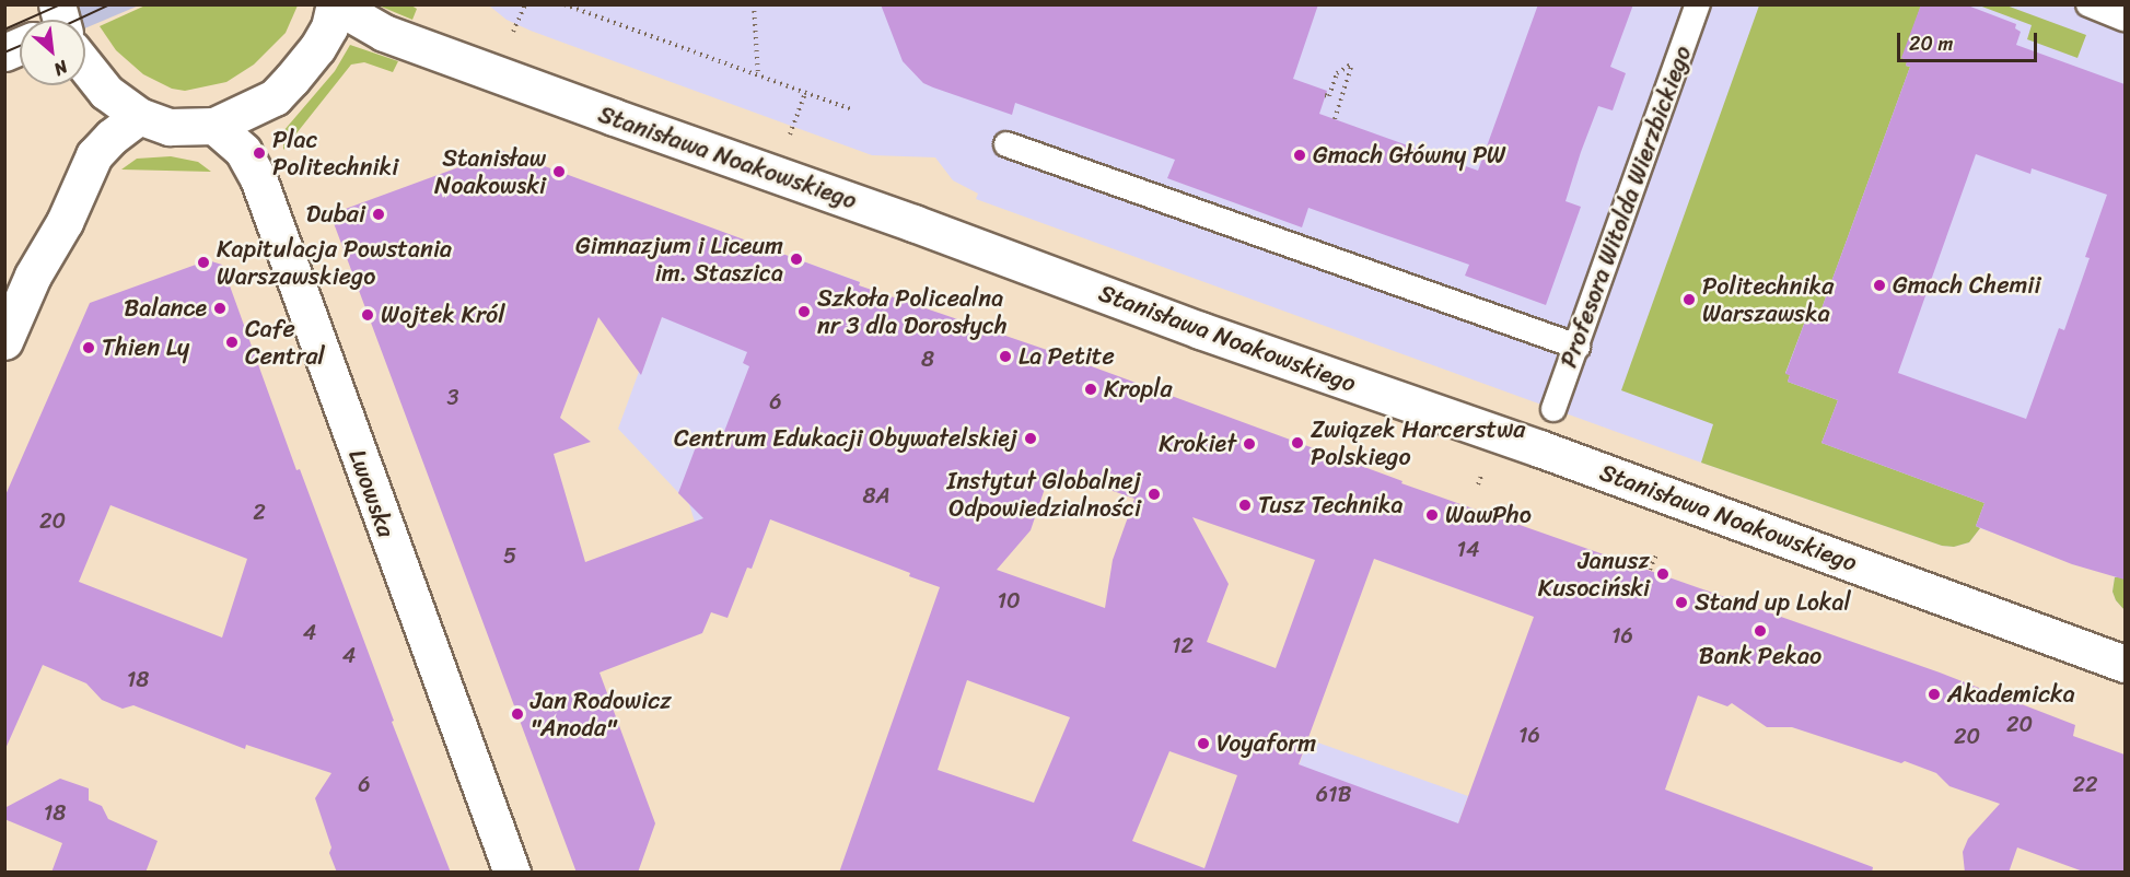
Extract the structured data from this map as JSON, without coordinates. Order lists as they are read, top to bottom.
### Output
{
  "streets": {
    "street": ["Stanisława Noakowskiego", "Lwowska"],
    "lane": ["Profesora Witolda Wierzbickiego"]
  },
  "places": [
    "Plac Politechniki",
    "Gmach Główny PW",
    "Stanisław Noakowski",
    "Dubai",
    "Gimnazjum i Liceum im. Staszica",
    "Kapitulacja Powstania Warszawskiego",
    "Gmach Chemii",
    "Politechnika Warszawska",
    "Balance",
    "Szkoła Policealna nr 3 dla Dorosłych",
    "Wojtek Król",
    "Cafe Central",
    "Thien Ly",
    "La Petite",
    "Kropla",
    "Centrum Edukacji Obywatelskiej",
    "Związek Harcerstwa Polskiego",
    "Krokiet",
    "Instytut Globalnej Odpowiedzialności",
    "Tusz Technika",
    "WawPho",
    "Janusz Kusociński",
    "Stand up Lokal",
    "Bank Pekao",
    "Akademicka",
    "Jan Rodowicz \"Anoda\"",
    "Voyaform"
  ],
  "house_numbers": [
    "8",
    "3",
    "6",
    "8A",
    "2",
    "20",
    "14",
    "5",
    "10",
    "4",
    "16",
    "12",
    "4",
    "18",
    "20",
    "16",
    "20",
    "6",
    "22",
    "61B",
    "18"
  ],
  "scale_bar": "20 m",
  "north": "bottom right"
}
